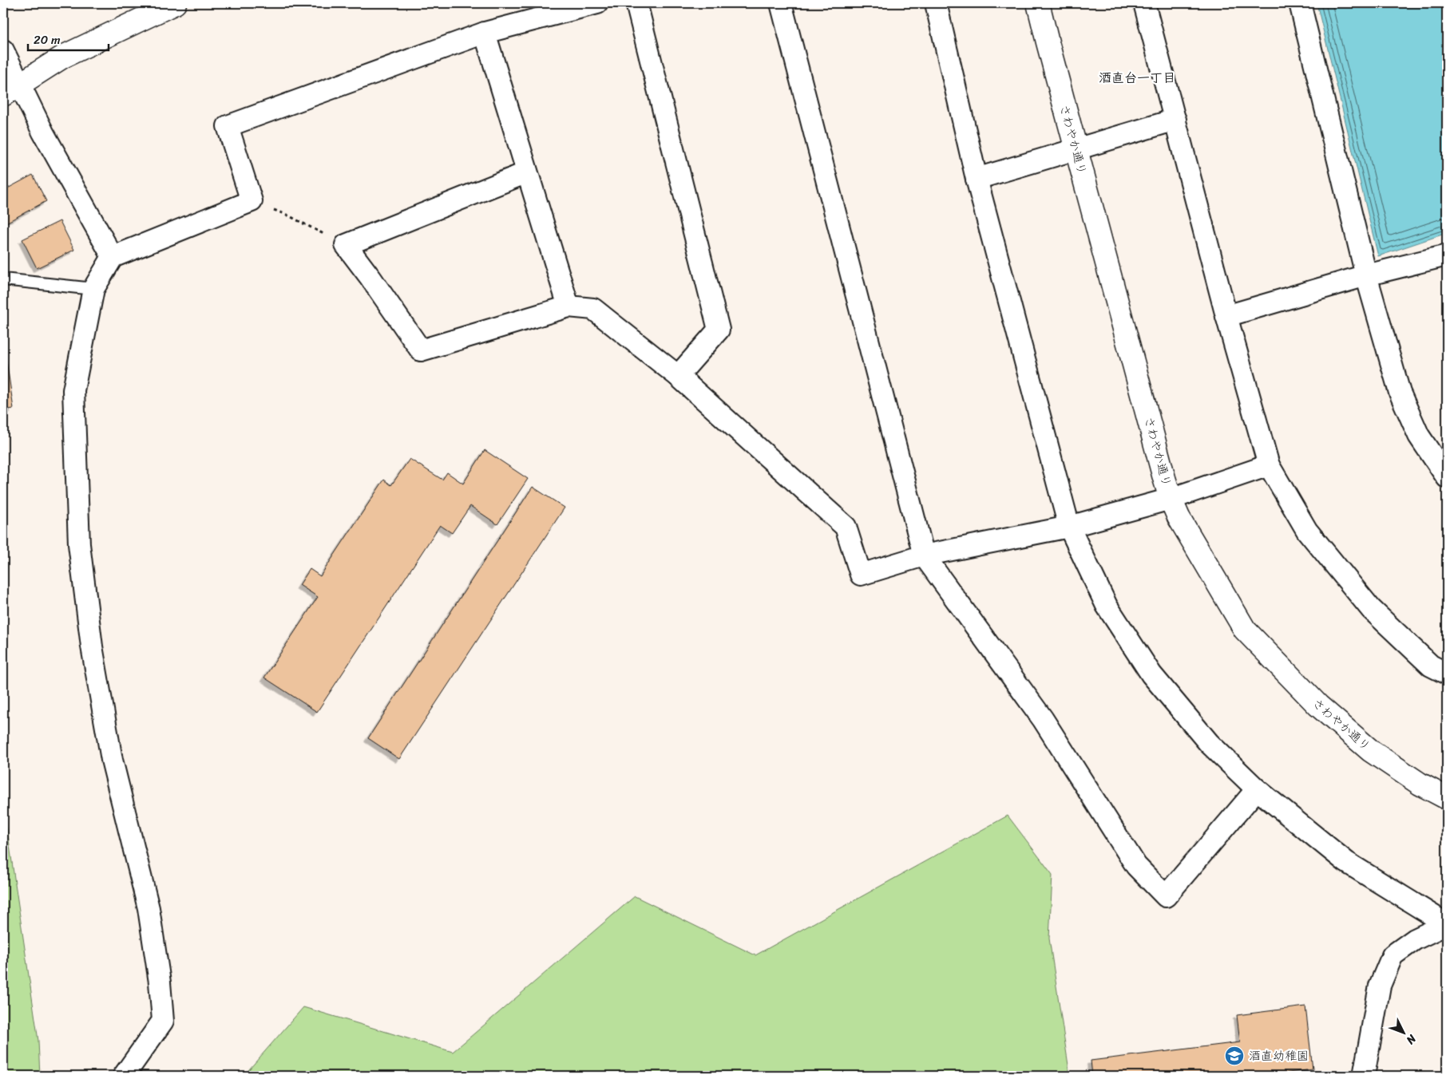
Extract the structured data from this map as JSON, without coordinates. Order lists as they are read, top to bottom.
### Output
{
  "streets": {
    "street": ["さわやか通り"]
  },
  "districts": ["酒直台一丁目"],
  "places": {
    "school or university": ["酒直幼稚園"]
  },
  "scale_bar": "20 m",
  "north": "bottom right"
}
